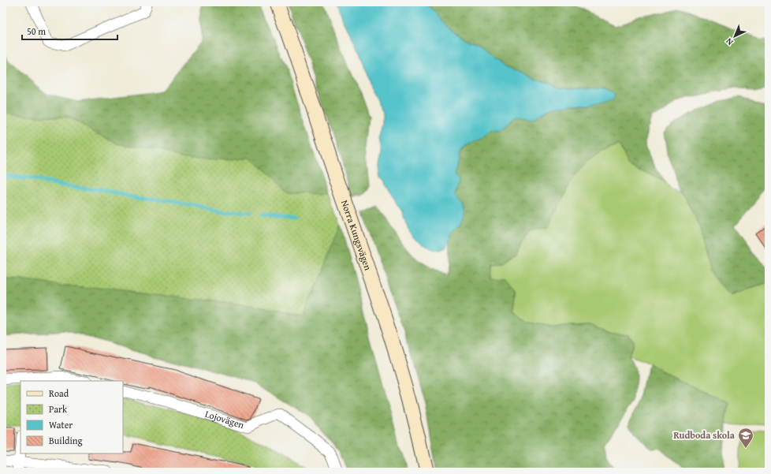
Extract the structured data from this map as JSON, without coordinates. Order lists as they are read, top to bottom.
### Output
{
  "streets": {
    "main road": ["Norra Kungsvägen"],
    "street": ["Lojovägen"]
  },
  "places": {
    "school or university": ["Rudboda skola"]
  },
  "legend": [
    "Road",
    "Park",
    "Water",
    "Building"
  ],
  "scale_bar": "50 m",
  "north": "bottom left"
}
